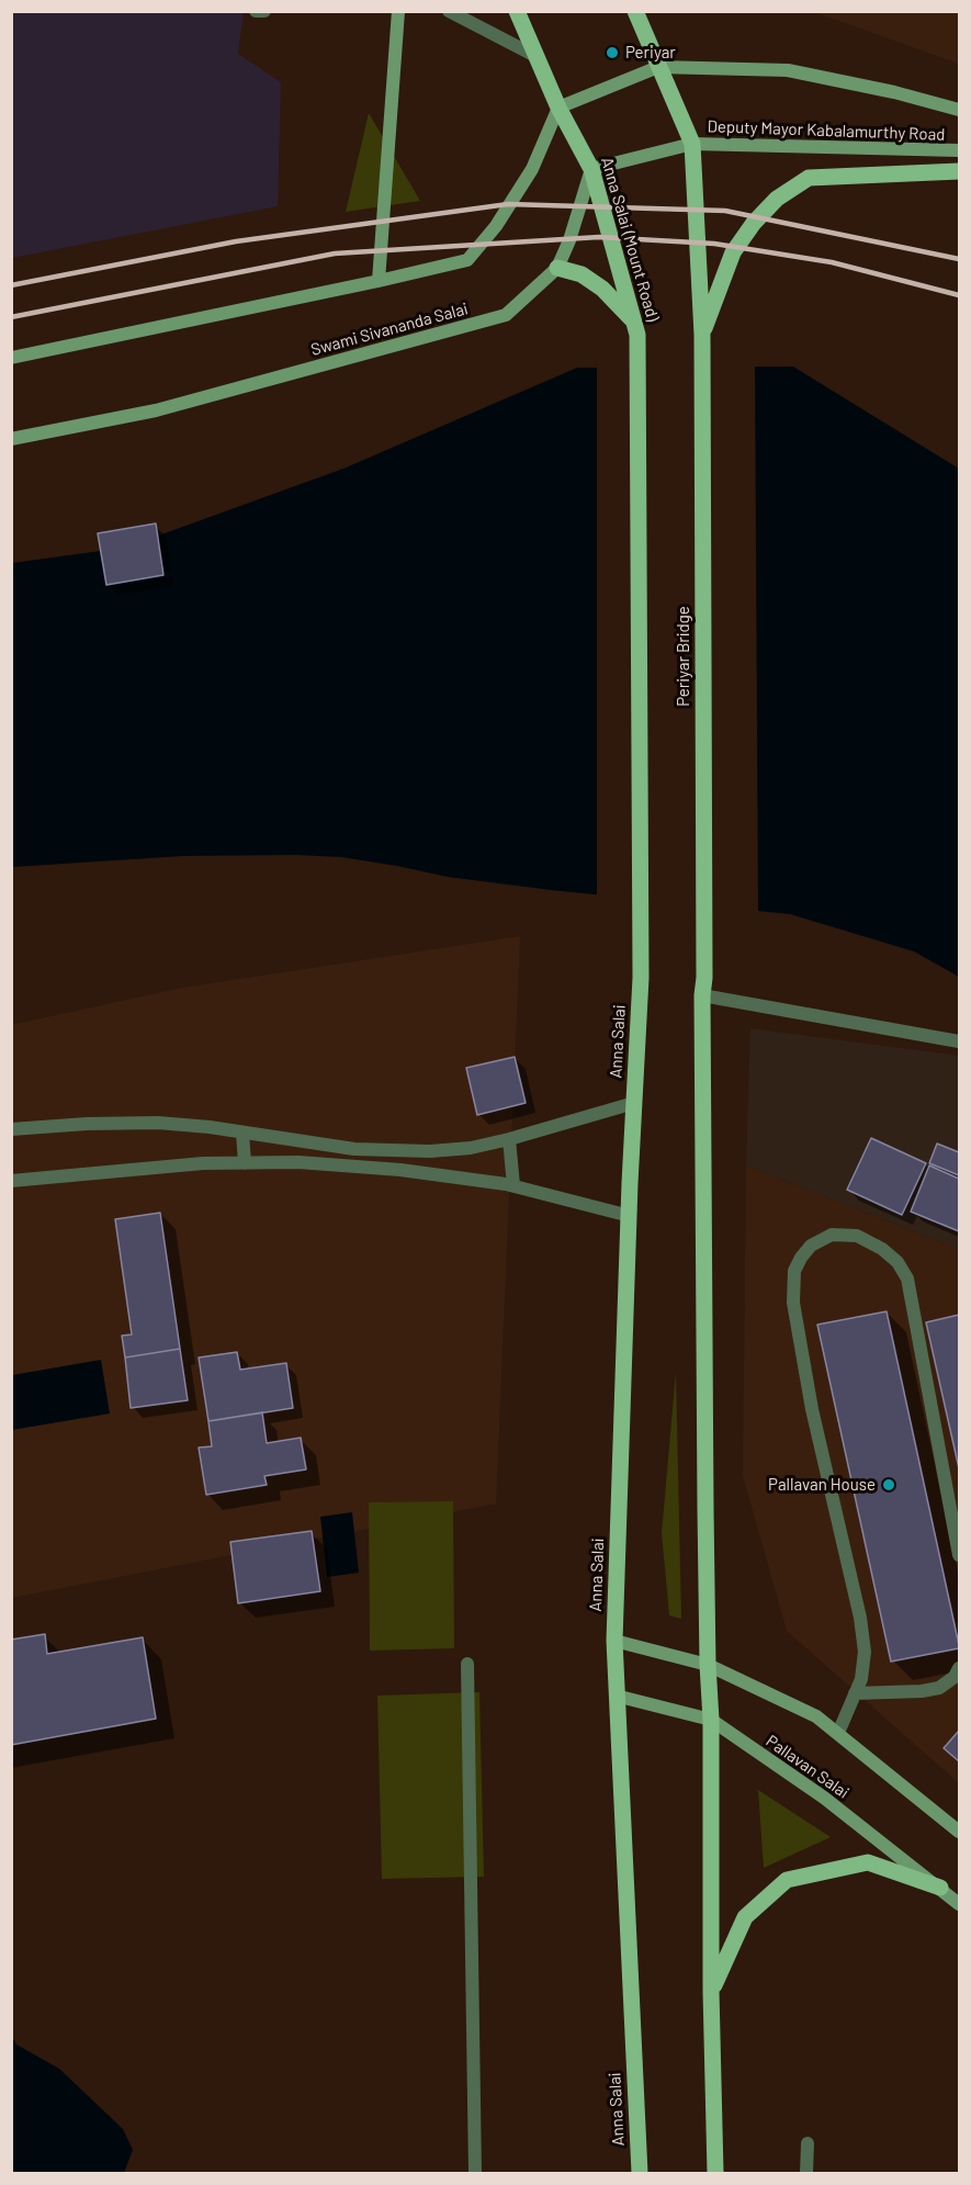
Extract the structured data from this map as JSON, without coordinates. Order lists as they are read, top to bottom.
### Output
{
  "streets": {
    "main road": [
      "Deputy Mayor Kabalamurthy Road",
      "Anna Salai (Mount Road)",
      "Swami Sivananda Salai",
      "Periyar Bridge",
      "Anna Salai",
      "Pallavan Salai"
    ]
  },
  "crossings": [
    ["Anna Salai (Mount Road)", "Swami Sivananda Salai"],
    ["Anna Salai (Mount Road)", "Anna Salai"],
    ["Anna Salai", "Pallavan Salai"]
  ],
  "places": ["Periyar", "Pallavan House"]
}
